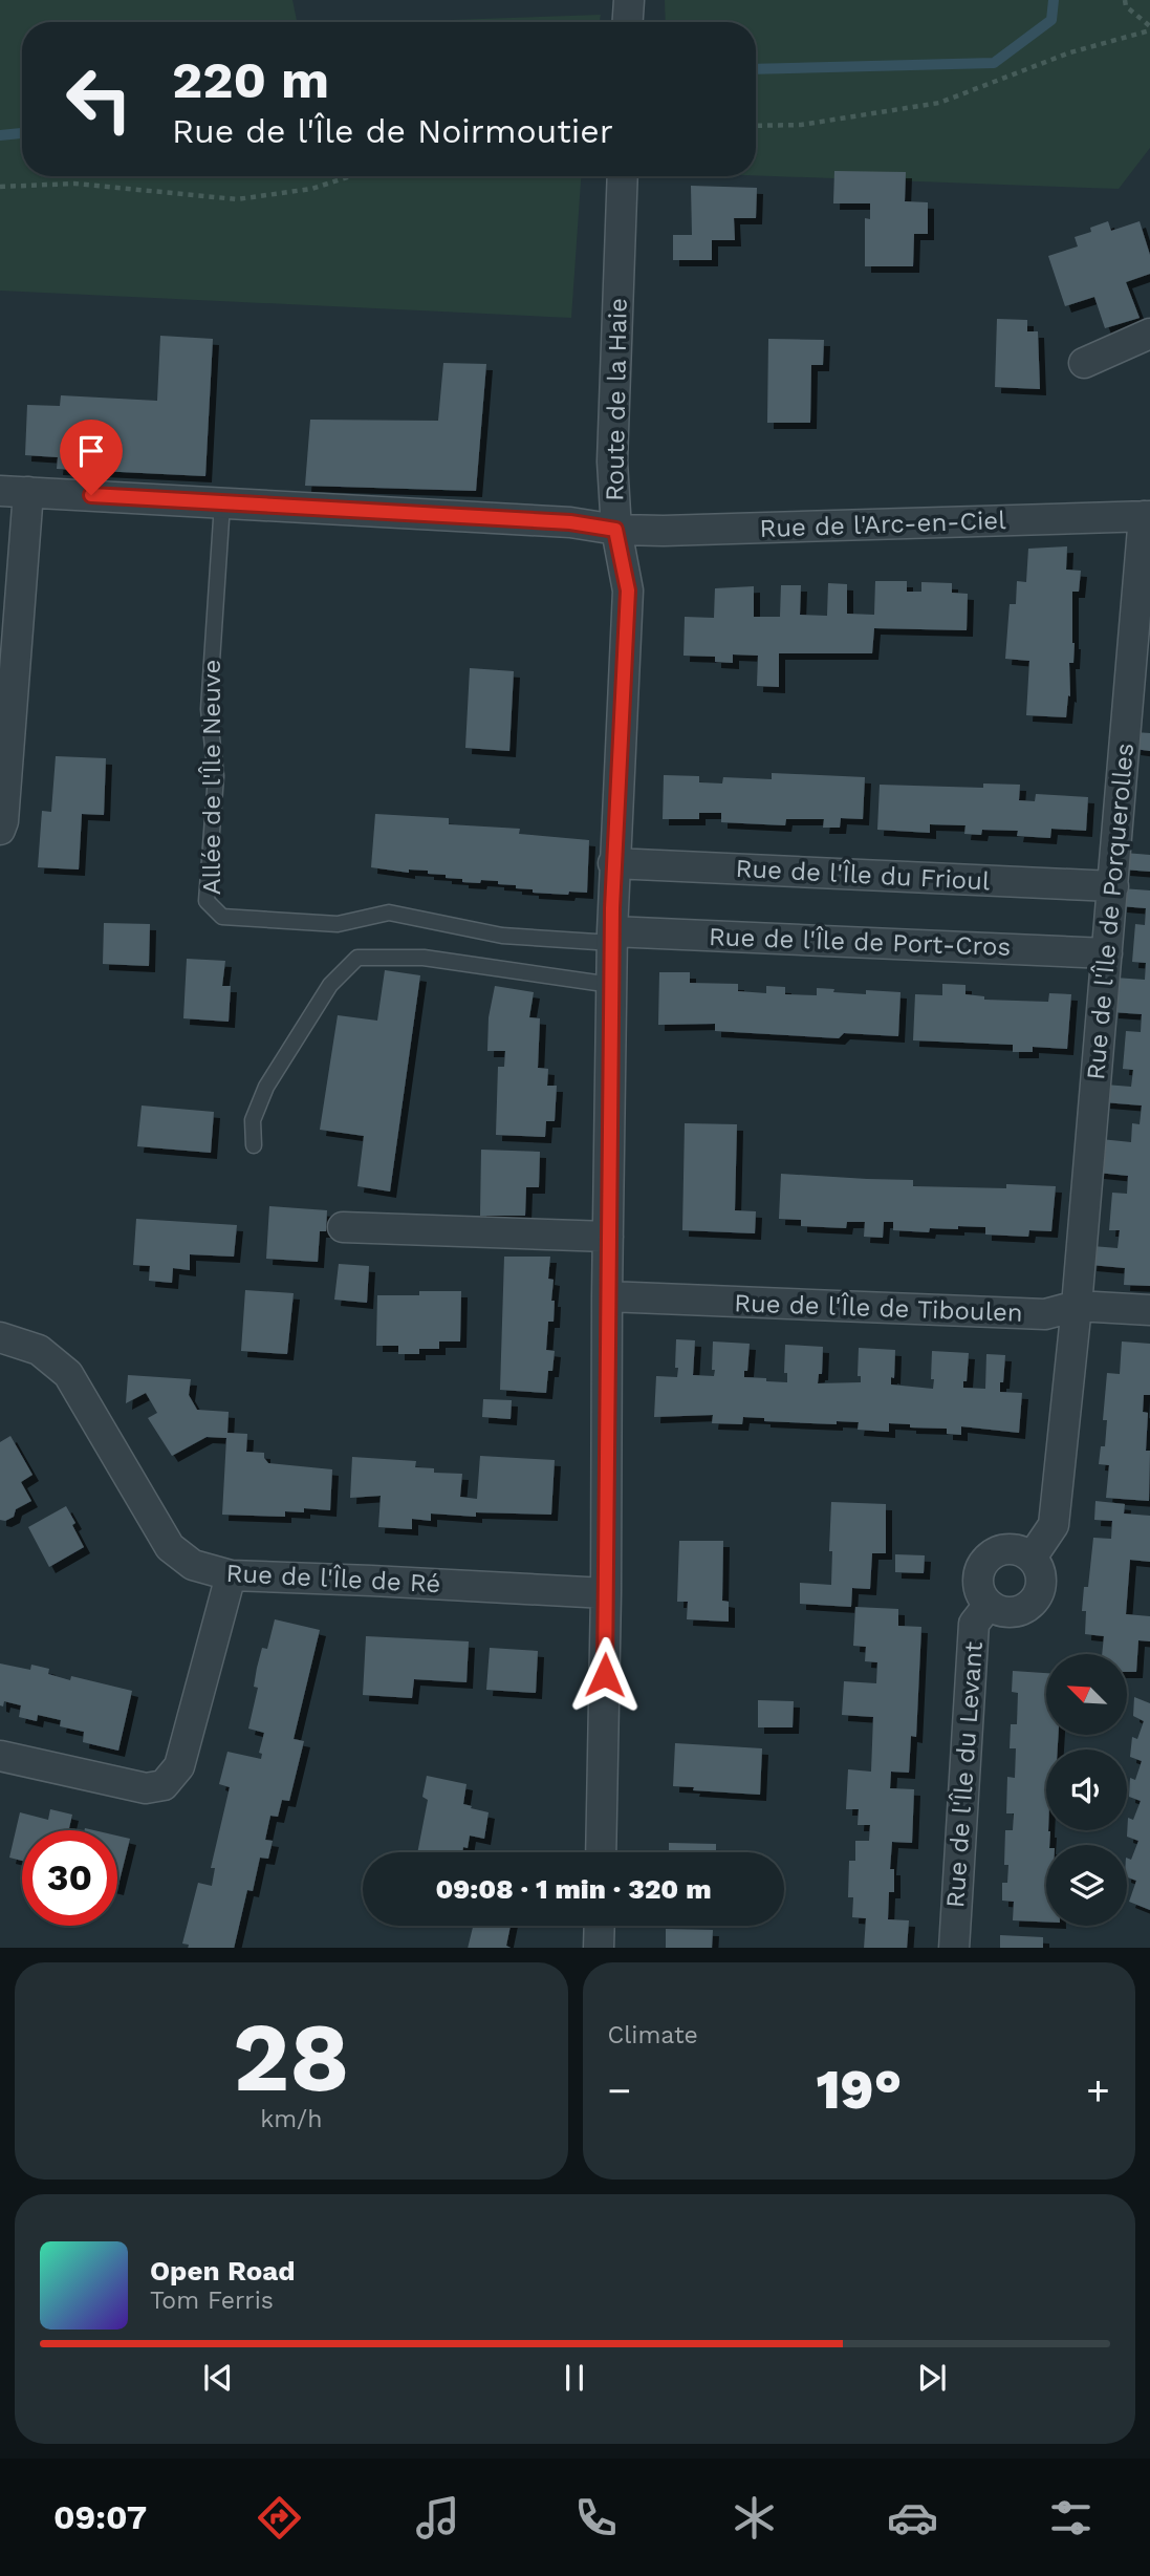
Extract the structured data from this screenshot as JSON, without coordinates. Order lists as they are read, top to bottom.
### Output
{
  "streets": {
    "street": [
      "Route de la Haie",
      "Rue de l'Arc-en-Ciel",
      "Rue de l'Île du Frioul",
      "Rue de l'Île de Porquerolles",
      "Rue de l'Île de Port-Cros",
      "Rue de l'Île de Tiboulen",
      "Rue de l'Île de Ré",
      "Rue de l'Île du Levant"
    ],
    "lane": ["Allée de l'Île Neuve"]
  },
  "crossings": [
    ["Route de la Haie", "Rue de l'Arc-en-Ciel"],
    ["Route de la Haie", "Allée de l'Île Neuve"],
    ["Route de la Haie", "Rue de l'Île du Frioul"],
    ["Route de la Haie", "Rue de l'Île de Port-Cros"],
    ["Route de la Haie", "Rue de l'Île de Tiboulen"],
    ["Route de la Haie", "Rue de l'Île de Ré"],
    ["Rue de l'Arc-en-Ciel", "Allée de l'Île Neuve"],
    ["Rue de l'Arc-en-Ciel", "Rue de l'Île de Porquerolles"],
    ["Allée de l'Île Neuve", "Rue de l'Île de Port-Cros"],
    ["Rue de l'Île du Frioul", "Rue de l'Île de Porquerolles"],
    ["Rue de l'Île de Porquerolles", "Rue de l'Île de Port-Cros"],
    ["Rue de l'Île de Porquerolles", "Rue de l'Île de Tiboulen"]
  ],
  "north": "top left",
  "page": {
    "turn": ["220 m", "Rue de l'Île de Noirmoutier"],
    "limit": "30",
    "trip": "09:08 · 1 min · 320 m",
    "tile": [
      ["28", "km/h"],
      "Climate"
    ],
    "heat": ["−", "19°", "+"],
    "song": ["Open Road", "Tom Ferris"],
    "tabs": "09:07"
  }
}
